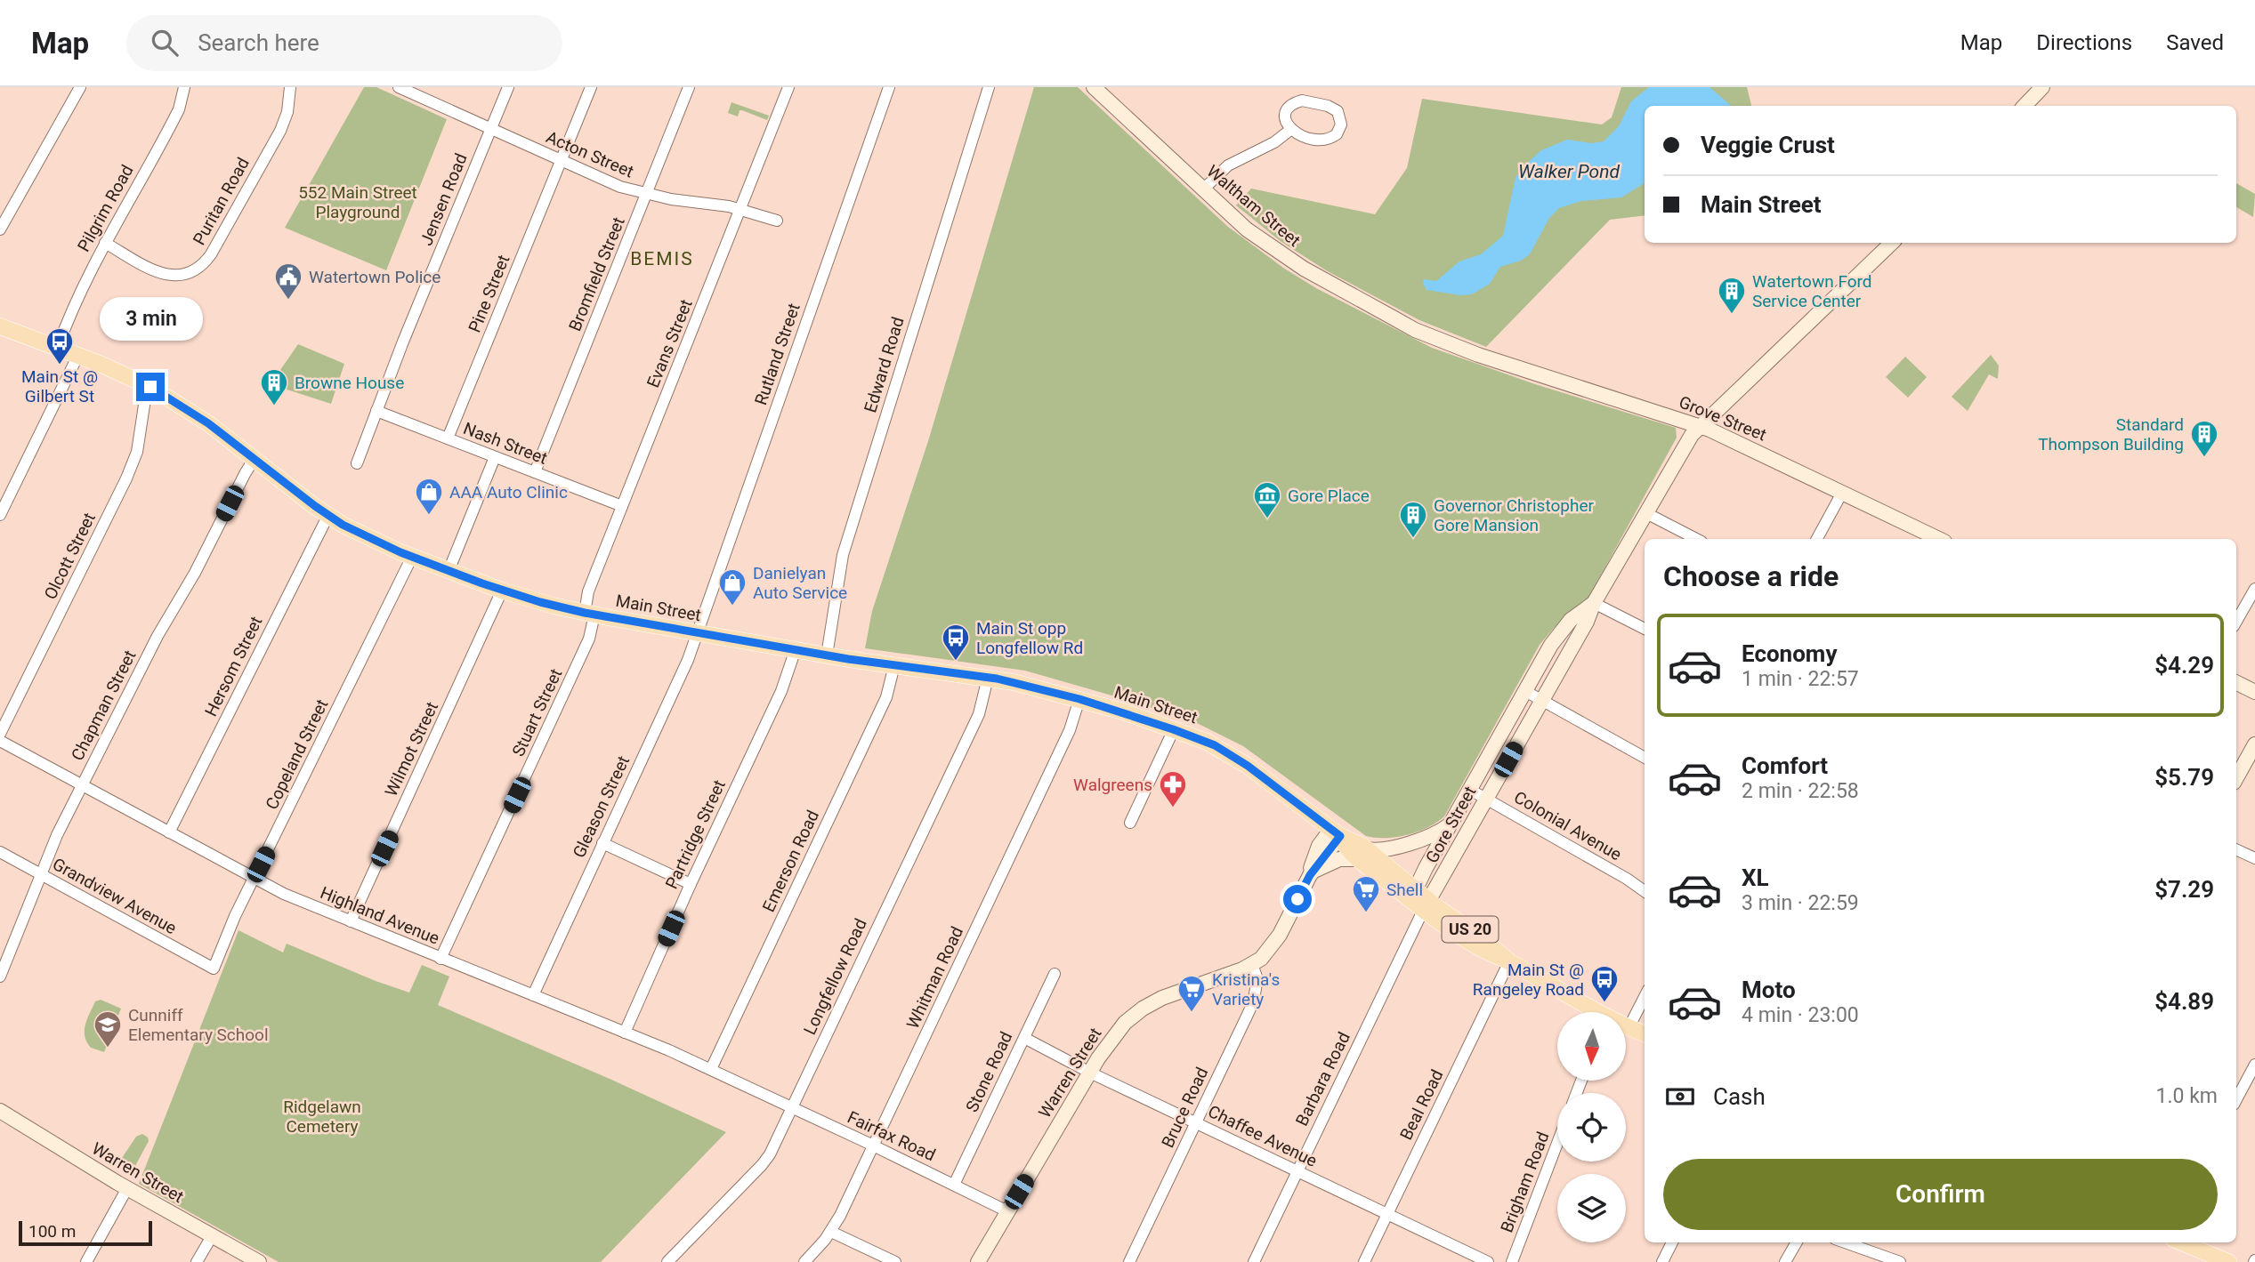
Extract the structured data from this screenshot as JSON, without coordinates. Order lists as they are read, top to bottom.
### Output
{
  "streets": {
    "main road": ["Main Street", "US 20"],
    "street": [
      "Acton Street",
      "Jensen Road",
      "Puritan Road",
      "Waltham Street",
      "Pilgrim Road",
      "Bromfield Street",
      "Pine Street",
      "Evans Street",
      "Rutland Street",
      "Edward Road",
      "Grove Street",
      "Nash Street",
      "Olcott Street",
      "Hersom Street",
      "Chapman Street",
      "Stuart Street",
      "Wilmot Street",
      "Copeland Street",
      "Gleason Street",
      "Gore Street",
      "Colonial Avenue",
      "Partridge Street",
      "Emerson Road",
      "Grandview Avenue",
      "Highland Avenue",
      "Longfellow Road",
      "Whitman Road",
      "Stone Road",
      "Warren Street",
      "Barbara Road",
      "Beal Road",
      "Bruce Road",
      "Fairfax Road",
      "Chaffee Avenue",
      "Brigham Road"
    ]
  },
  "crossings": [
    ["Acton Street", "Jensen Road"],
    ["Acton Street", "Bromfield Street"],
    ["Acton Street", "Pine Street"],
    ["Acton Street", "Evans Street"],
    ["Jensen Road", "Nash Street"],
    ["Puritan Road", "Pilgrim Road"],
    ["Waltham Street", "Grove Street"],
    ["Pilgrim Road", "Main Street"],
    ["Bromfield Street", "Nash Street"],
    ["Pine Street", "Nash Street"],
    ["Evans Street", "Nash Street"],
    ["Evans Street", "Main Street"],
    ["Evans Street", "Stuart Street"],
    ["Rutland Street", "Main Street"],
    ["Rutland Street", "Gleason Street"],
    ["Edward Road", "Main Street"],
    ["Grove Street", "Gore Street"],
    ["Olcott Street", "Main Street"],
    ["Main Street", "Hersom Street"],
    ["Main Street", "Chapman Street"],
    ["Main Street", "Stuart Street"],
    ["Main Street", "Wilmot Street"],
    ["Main Street", "Copeland Street"],
    ["Main Street", "Gleason Street"],
    ["Main Street", "Gore Street"],
    ["Main Street", "Partridge Street"],
    ["Main Street", "Emerson Road"],
    ["Main Street", "Longfellow Road"],
    ["Main Street", "Whitman Road"],
    ["Main Street", "Warren Street"],
    ["Main Street", "Barbara Road"],
    ["Main Street", "Beal Road"],
    ["Hersom Street", "Highland Avenue"],
    ["Chapman Street", "Grandview Avenue"],
    ["Chapman Street", "Highland Avenue"],
    ["Stuart Street", "Highland Avenue"],
    ["Wilmot Street", "Highland Avenue"],
    ["Copeland Street", "Grandview Avenue"],
    ["Copeland Street", "Highland Avenue"],
    ["Gleason Street", "Highland Avenue"],
    ["Gore Street", "Colonial Avenue"],
    ["Gore Street", "Barbara Road"],
    ["Partridge Street", "Highland Avenue"],
    ["Emerson Road", "Highland Avenue"],
    ["Highland Avenue", "Fairfax Road"],
    ["Longfellow Road", "Fairfax Road"],
    ["Whitman Road", "Fairfax Road"],
    ["Stone Road", "Fairfax Road"],
    ["Stone Road", "Chaffee Avenue"],
    ["Warren Street", "Bruce Road"],
    ["Warren Street", "Fairfax Road"],
    ["Warren Street", "Chaffee Avenue"],
    ["Barbara Road", "Chaffee Avenue"],
    ["Beal Road", "Chaffee Avenue"],
    ["Bruce Road", "Chaffee Avenue"]
  ],
  "districts": ["BEMIS"],
  "water": ["Walker Pond"],
  "parks": ["552 Main Street Playground", "Ridgelawn Cemetery"],
  "places": {
    "public building": ["Watertown Police"],
    "building": [
      "Watertown Ford Service Center",
      "Browne House",
      "Standard Thompson Building",
      "Governor Christopher Gore Mansion"
    ],
    "bus stop": ["Main St @ Gilbert St", "Main St opp Longfellow Rd", "Main St @ Rangeley Road"],
    "shop": ["AAA Auto Clinic", "Danielyan Auto Service"],
    "museum": ["Gore Place"],
    "pharmacy": ["Walgreens"],
    "supermarket": ["Shell", "Kristina's Variety"],
    "school or university": ["Cunniff Elementary School"]
  },
  "scale_bar": "100 m",
  "north": "bottom",
  "page": {
    "header": "Map",
    "search": "Search here",
    "nav": ["Map", "Directions", "Saved"],
    "banner": ["Veggie Crust", "Main Street"],
    "bubble": "3 min",
    "heading": "Choose a ride",
    "list": [
      {
        "name": "Economy",
        "note": "1 min · 22:57",
        "value": "$4.29"
      },
      {
        "name": "Comfort",
        "note": "2 min · 22:58",
        "value": "$5.79"
      },
      {
        "name": "XL",
        "note": "3 min · 22:59",
        "value": "$7.29"
      },
      {
        "name": "Moto",
        "note": "4 min · 23:00",
        "value": "$4.89"
      }
    ],
    "pay": ["Cash", "1.0 km"],
    "buttons": "Confirm",
    "scale": "100 m"
  }
}
